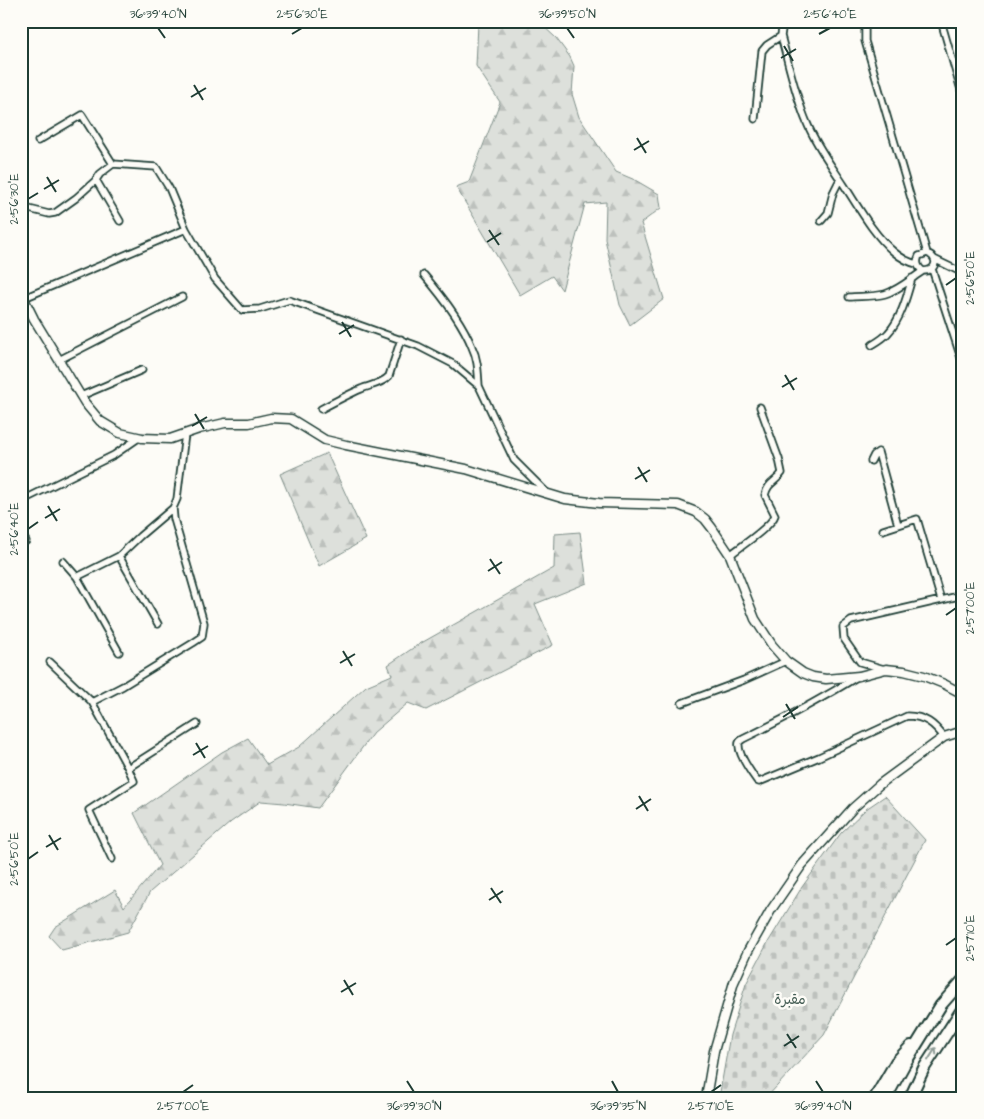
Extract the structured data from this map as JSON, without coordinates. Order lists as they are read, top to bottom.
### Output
{
  "parks": ["مقبرة"],
  "coordinates": [
    "36°39'40\"N",
    "2°56'30\"E",
    "36°39'50\"N",
    "2°56'40\"E",
    "2°56'50\"E",
    "2°57'00\"E",
    "2°57'10\"E",
    "36°39'30\"N",
    "36°39'35\"N"
  ]
}
